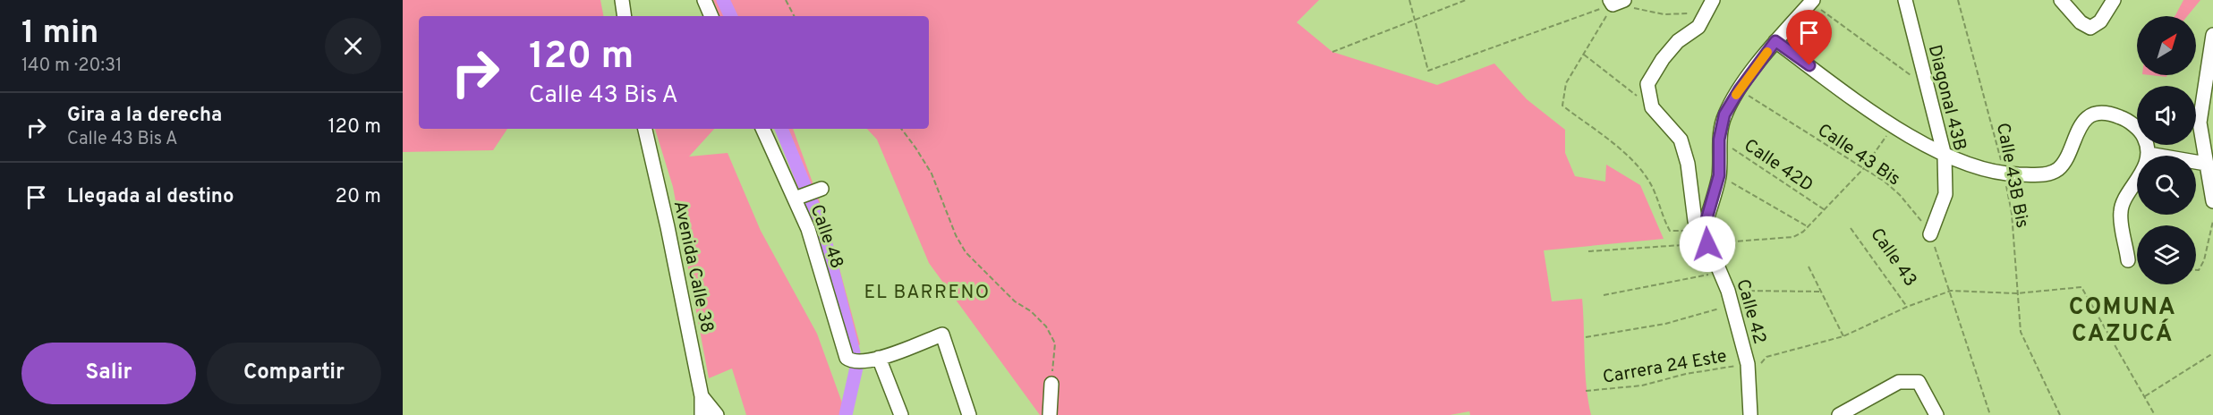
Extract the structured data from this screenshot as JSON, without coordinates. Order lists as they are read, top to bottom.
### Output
{
  "streets": {
    "street": [
      "Diagonal 43B",
      "Calle 48",
      "Avenida Calle 38",
      "Calle 42"
    ],
    "path": [
      "Calle 43 Bis",
      "Calle 42D",
      "Calle 43B Bis",
      "Calle 43",
      "Carrera 24 Este"
    ]
  },
  "crossings": [
    ["Diagonal 43B", "Calle 43 Bis"],
    ["Calle 43 Bis", "Carrera 24 Este"],
    ["Calle 43B Bis", "Carrera 24 Este"],
    ["Calle 43", "Carrera 24 Este"],
    ["Calle 42", "Carrera 24 Este"]
  ],
  "districts": ["EL BARRENO", "COMUNA CAZUCÁ"],
  "north": "top right",
  "page": {
    "heading": ["1 min", "140 m · 20:31"],
    "turn": ["120 m", "Calle 43 Bis A"],
    "list": [
      {
        "name": "Gira a la derecha",
        "note": "Calle 43 Bis A",
        "value": "120 m"
      },
      {
        "name": "Llegada al destino",
        "value": "20 m"
      }
    ],
    "buttons": ["Salir", "Compartir"]
  }
}
